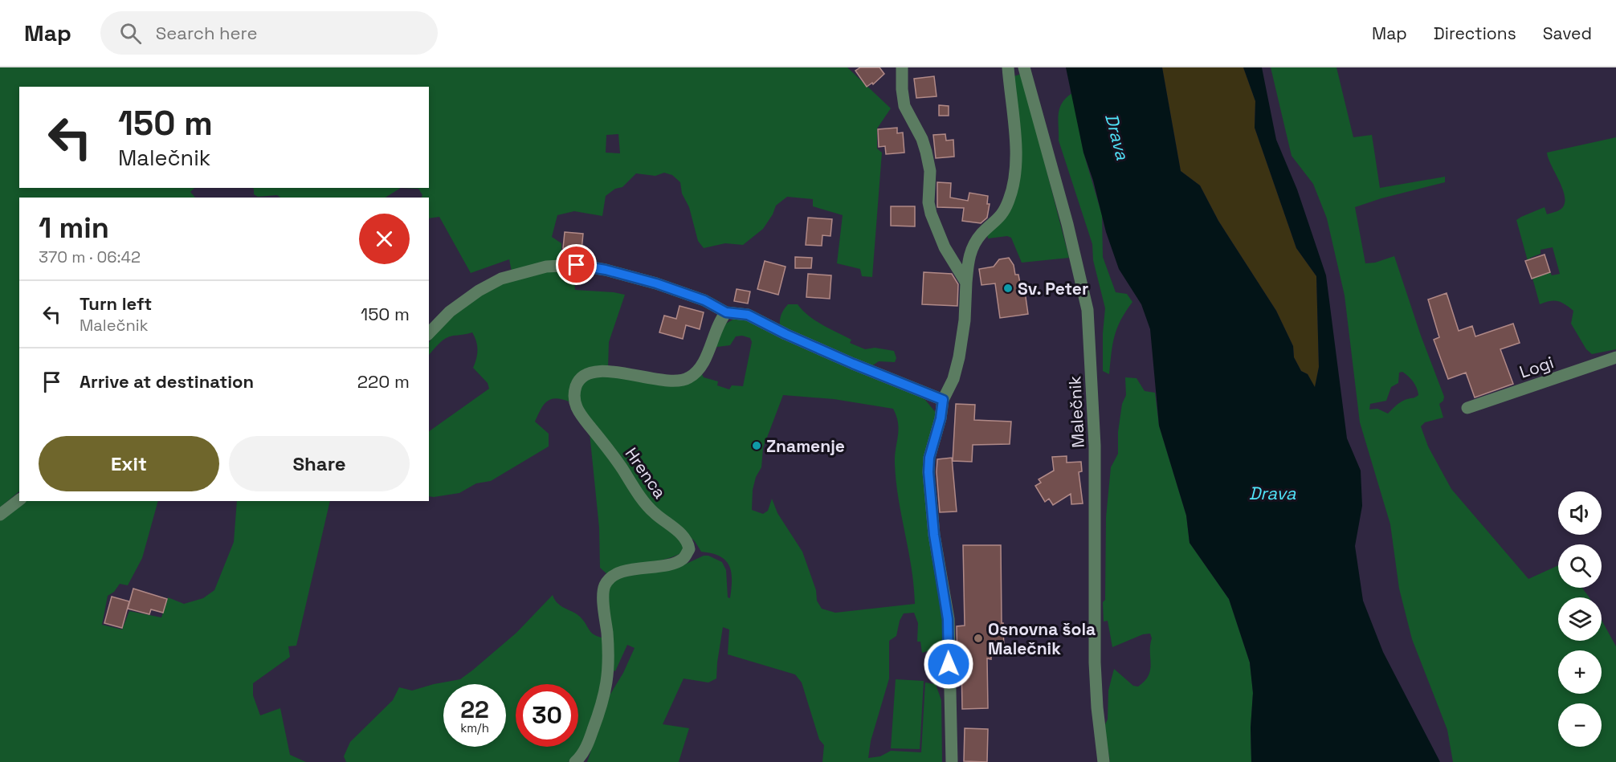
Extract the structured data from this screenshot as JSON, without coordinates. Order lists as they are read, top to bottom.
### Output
{
  "streets": {
    "street": ["Logi", "Malečnik", "Hrenca"]
  },
  "water": ["Drava"],
  "places": ["Sv. Peter", "Znamenje", "Osnovna šola Malečnik"],
  "page": {
    "header": "Map",
    "search": "Search here",
    "nav": ["Map", "Directions", "Saved"],
    "turn": ["150 m", "Malečnik"],
    "heading": ["1 min", "370 m · 06:42"],
    "list": [
      {
        "name": "Turn left",
        "note": "Malečnik",
        "value": "150 m"
      },
      {
        "name": "Arrive at destination",
        "value": "220 m"
      }
    ],
    "buttons": ["Exit", "Share"],
    "map_buttons": ["+", "−"],
    "speed": "22 km/h",
    "limit": "30"
  }
}
